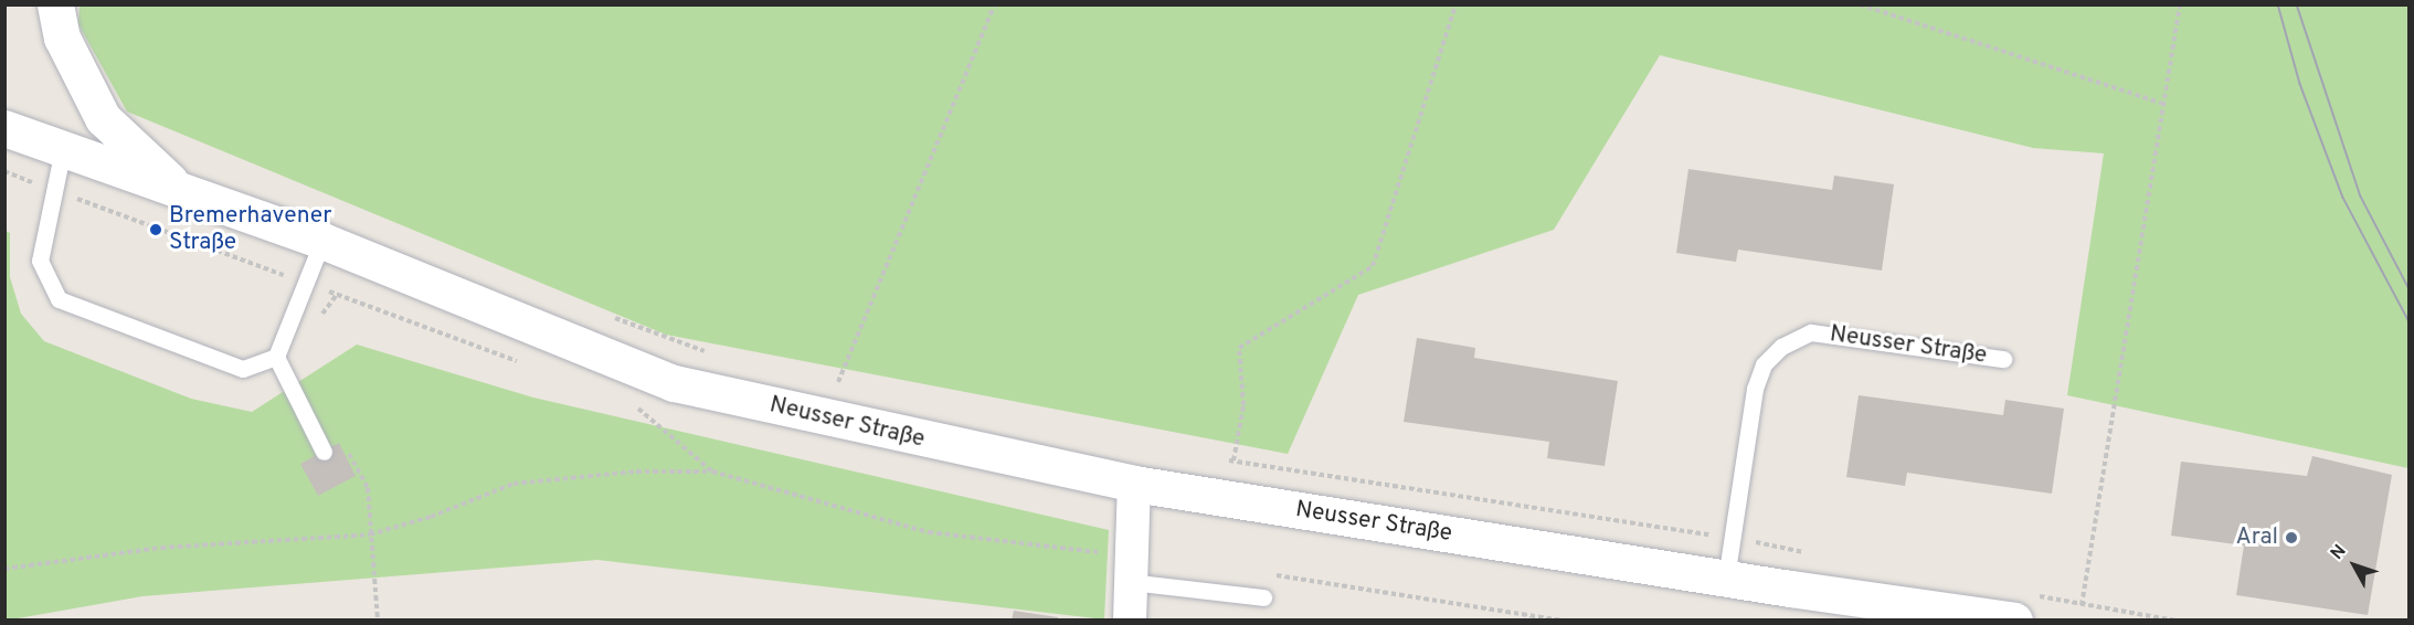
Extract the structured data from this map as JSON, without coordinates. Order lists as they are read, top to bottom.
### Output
{
  "streets": {
    "main road": ["Neusser Straße"]
  },
  "places": ["Bremerhavener Straße", "Aral"],
  "north": "top left"
}
